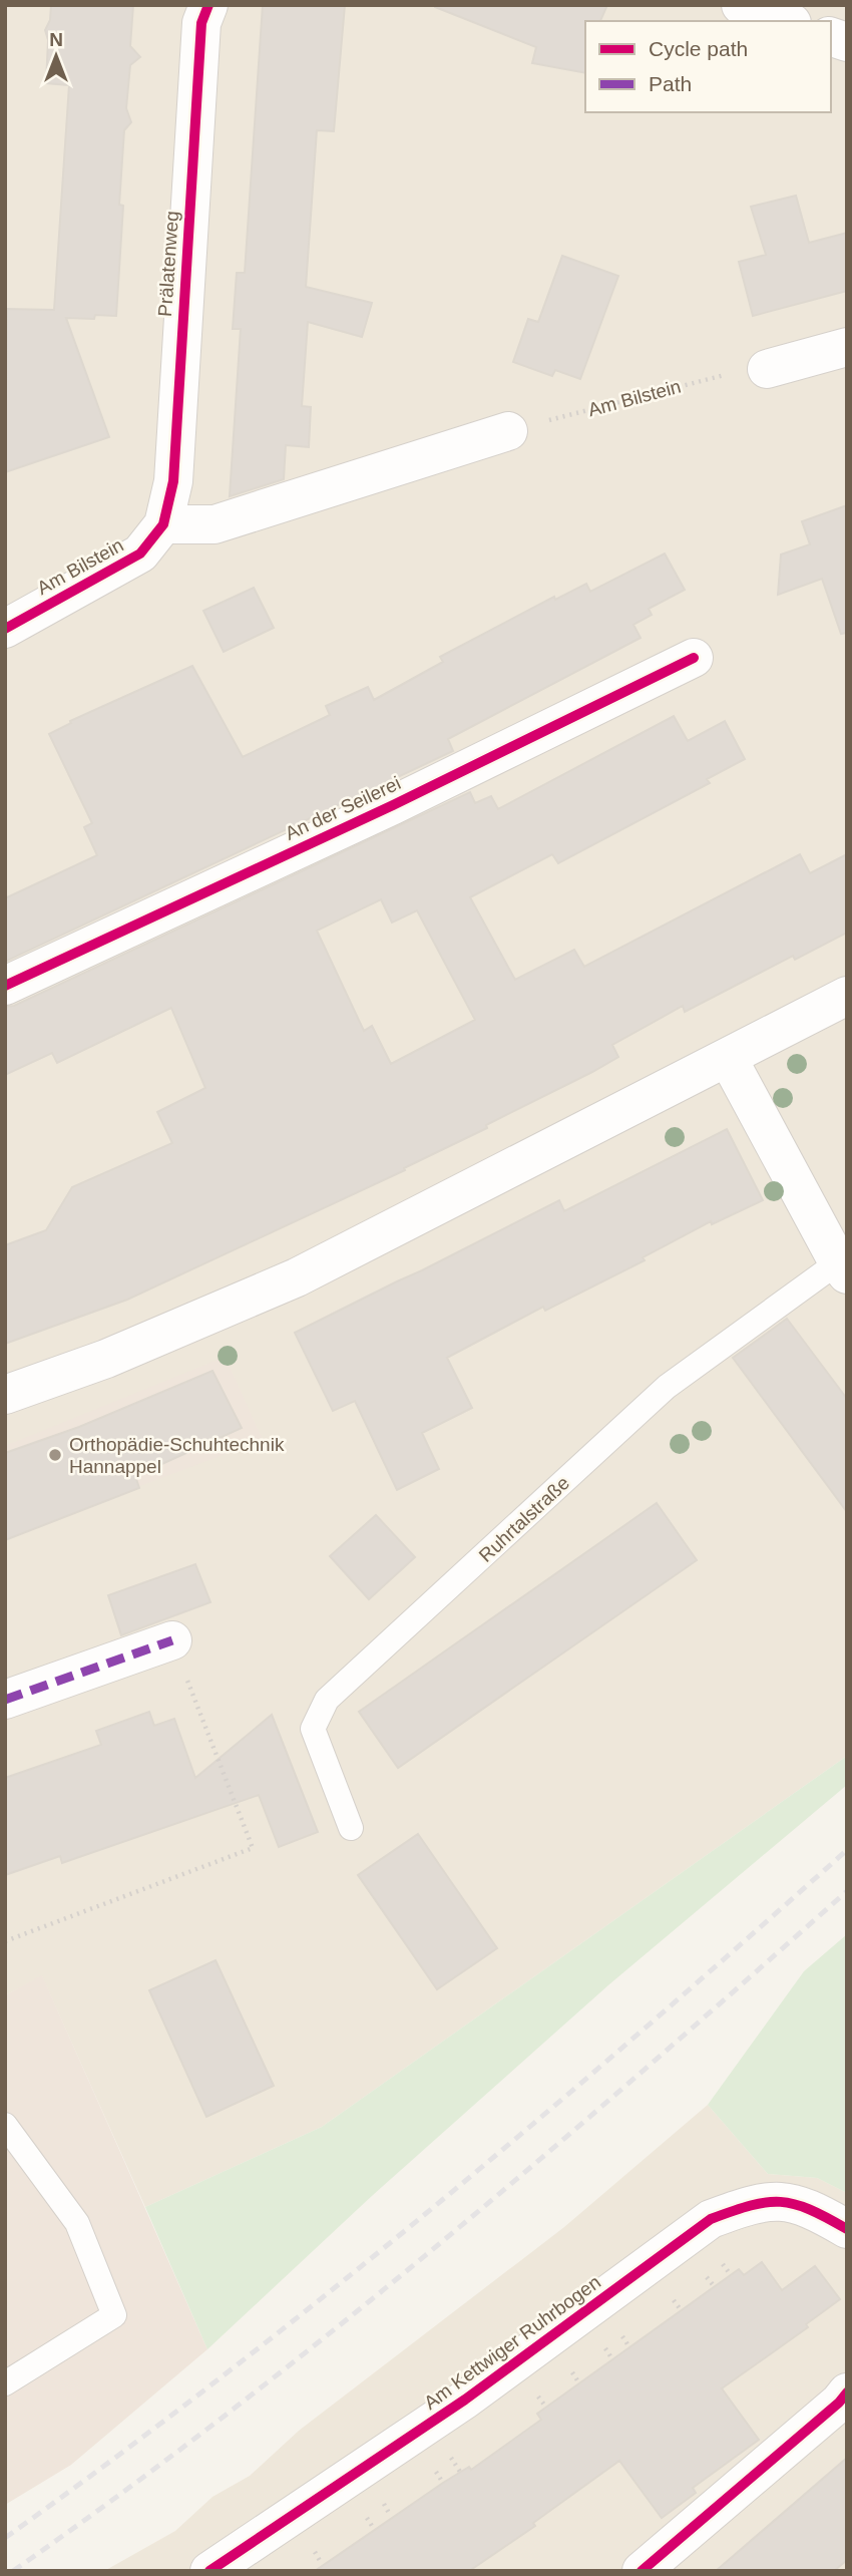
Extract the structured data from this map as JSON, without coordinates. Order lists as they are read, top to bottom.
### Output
{
  "streets": {
    "street": [
      "Prälatenweg",
      "Am Bilstein",
      "An der Seilerei",
      "Ruhrtalstraße",
      "Am Kettwiger Ruhrbogen"
    ]
  },
  "crossings": [
    ["Prälatenweg", "Am Bilstein"]
  ],
  "places": ["Orthopädie-Schuhtechnik Hannappel"],
  "legend": ["Cycle path", "Path"],
  "north": "top"
}
